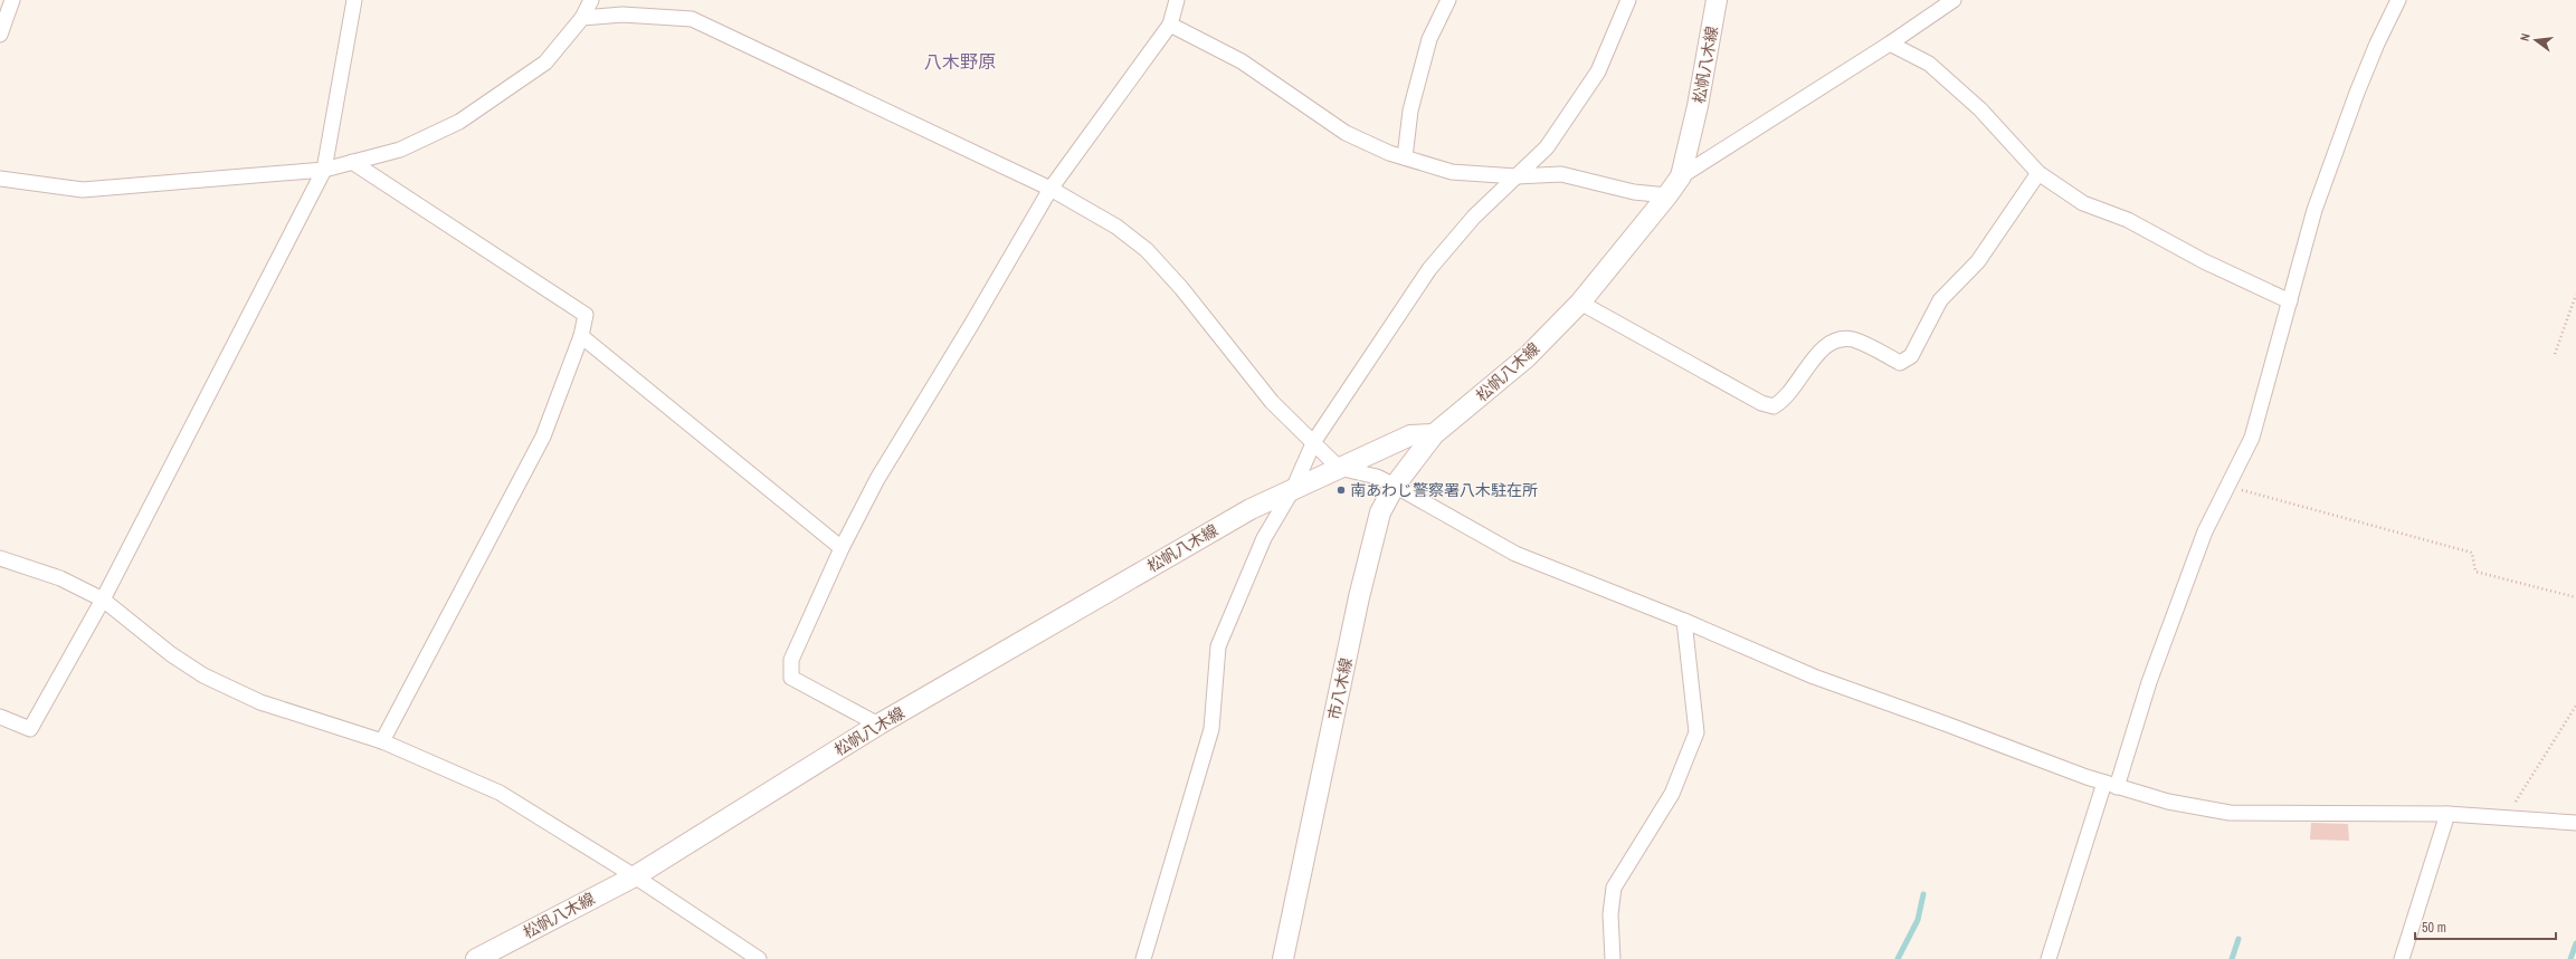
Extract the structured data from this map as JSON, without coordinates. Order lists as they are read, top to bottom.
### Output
{
  "streets": {
    "main road": ["松帆八木線", "市八木線"]
  },
  "crossings": [
    ["松帆八木線", "市八木線"]
  ],
  "districts": ["八木野原"],
  "places": ["南あわじ警察署八木駐在所"],
  "scale_bar": "50 m",
  "north": "left"
}
